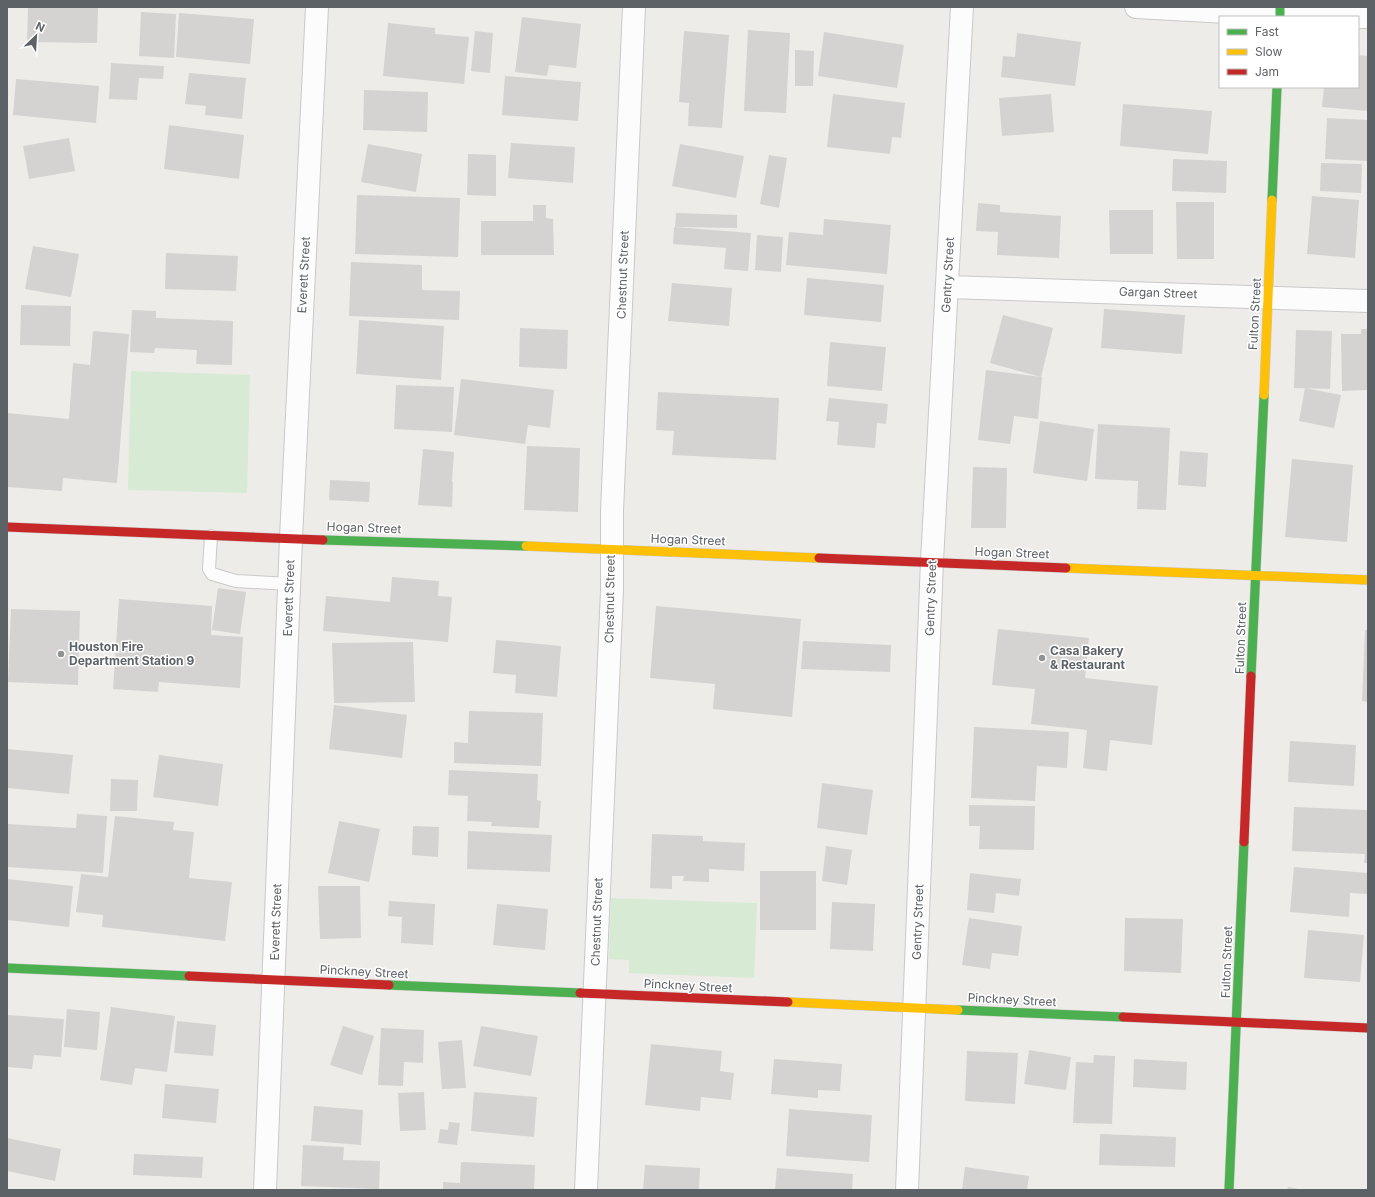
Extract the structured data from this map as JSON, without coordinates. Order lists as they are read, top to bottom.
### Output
{
  "streets": {
    "street": [
      "Everett Street",
      "Chestnut Street",
      "Gentry Street",
      "Gargan Street",
      "Fulton Street",
      "Hogan Street",
      "Pinckney Street"
    ]
  },
  "crossings": [
    ["Everett Street", "Hogan Street"],
    ["Everett Street", "Pinckney Street"],
    ["Chestnut Street", "Hogan Street"],
    ["Chestnut Street", "Pinckney Street"],
    ["Gentry Street", "Gargan Street"],
    ["Gentry Street", "Hogan Street"],
    ["Gentry Street", "Pinckney Street"],
    ["Gargan Street", "Fulton Street"],
    ["Fulton Street", "Hogan Street"],
    ["Fulton Street", "Pinckney Street"]
  ],
  "places": ["Houston Fire Department Station 9", "Casa Bakery & Restaurant"],
  "legend": ["Fast", "Slow", "Jam"],
  "north": "top right"
}
